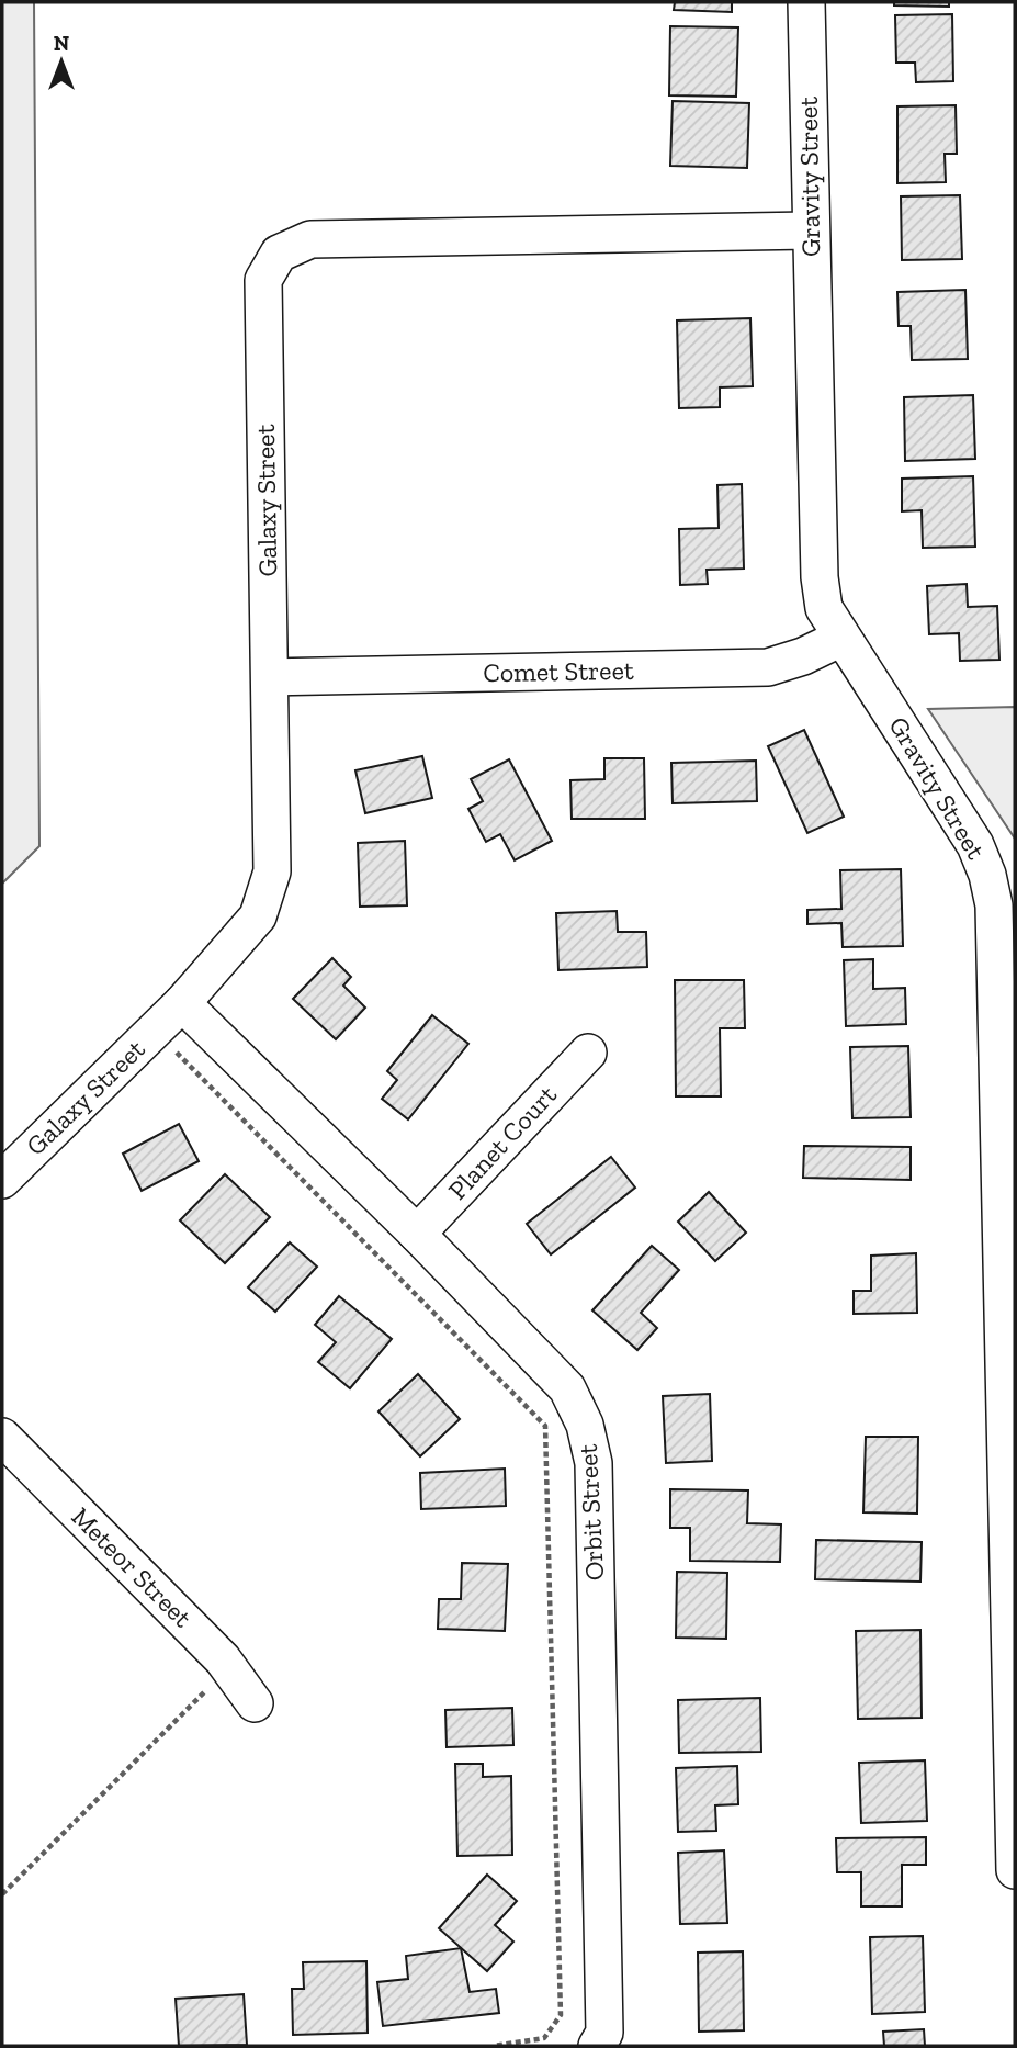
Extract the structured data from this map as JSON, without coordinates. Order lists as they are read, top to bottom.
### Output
{
  "streets": {
    "street": [
      "Gravity Street",
      "Galaxy Street",
      "Comet Street",
      "Planet Court",
      "Orbit Street",
      "Meteor Street"
    ]
  },
  "crossings": [
    ["Gravity Street", "Galaxy Street"],
    ["Gravity Street", "Comet Street"],
    ["Galaxy Street", "Comet Street"],
    ["Galaxy Street", "Orbit Street"],
    ["Planet Court", "Orbit Street"]
  ],
  "north": "top"
}
